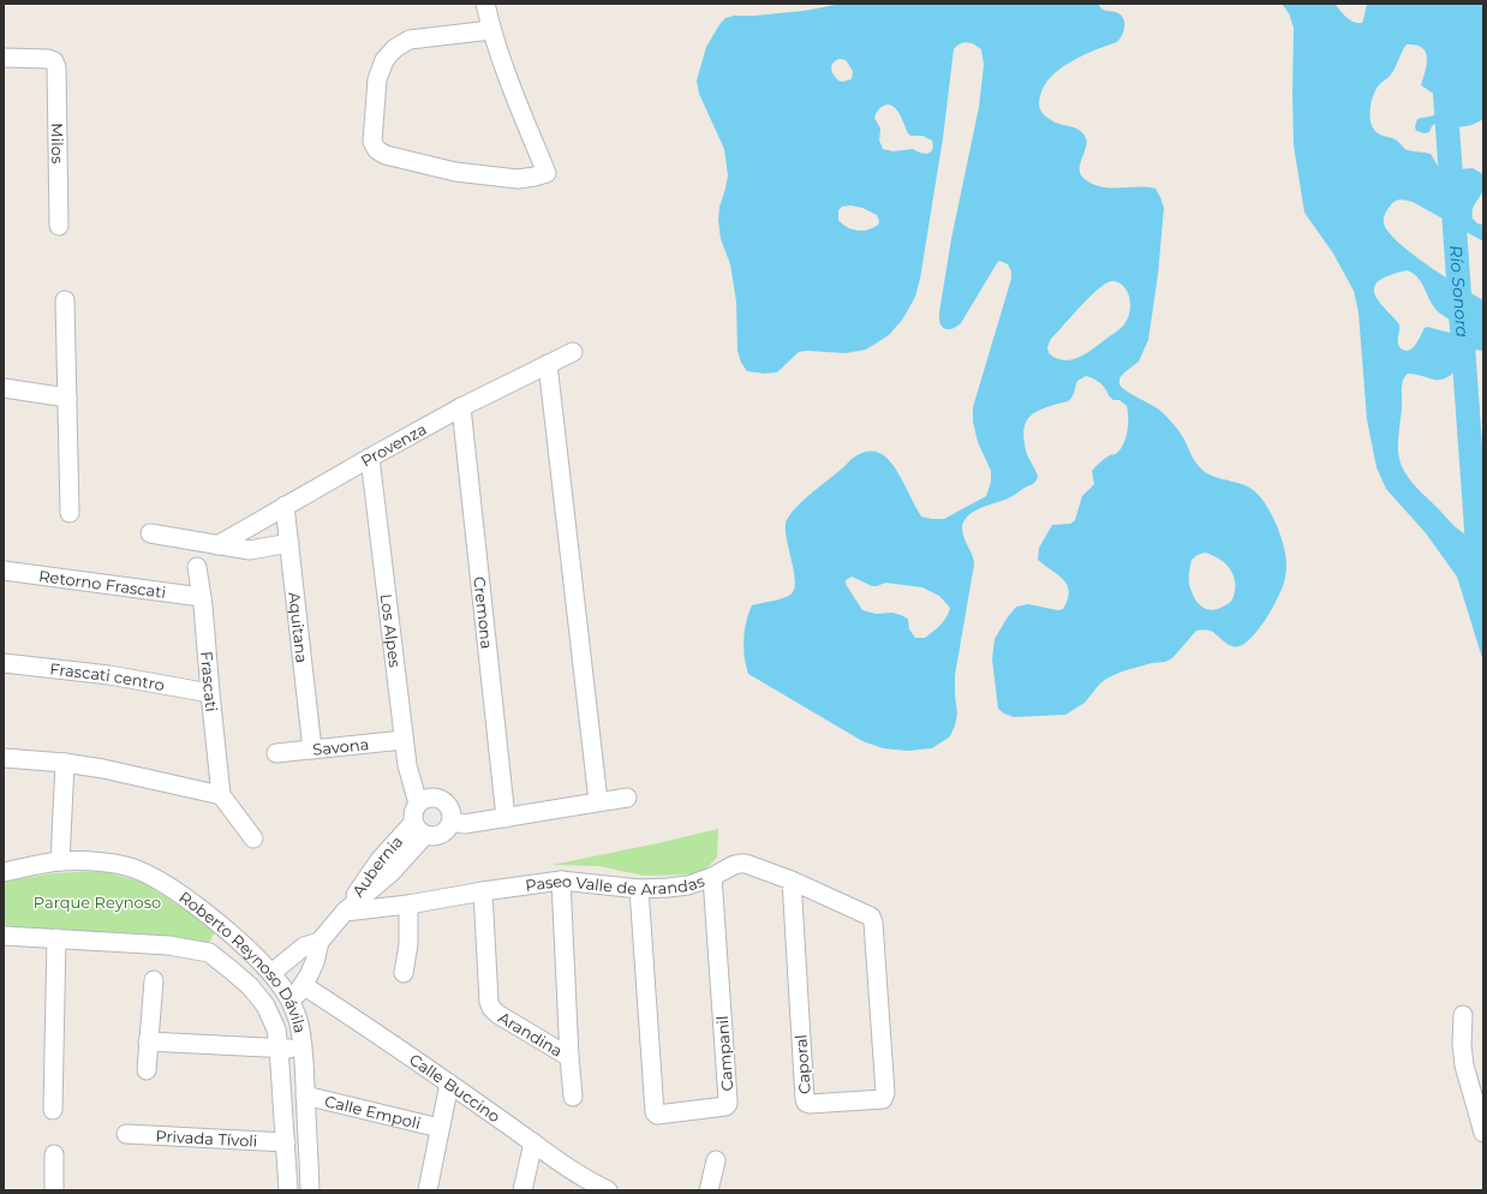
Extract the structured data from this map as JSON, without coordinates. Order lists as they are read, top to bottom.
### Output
{
  "streets": {
    "street": [
      "Milos",
      "Provenza",
      "Retorno Frascati",
      "Cremona",
      "Aquitana",
      "Los Alpes",
      "Frascati centro",
      "Frascati",
      "Savona",
      "Aubernia",
      "Paseo Valle de Arandas",
      "Roberto Reynoso Dávila",
      "Arandina",
      "Campanil",
      "Caporal",
      "Calle Buccino",
      "Calle Empoli",
      "Privada Tívoli"
    ]
  },
  "crossings": [
    ["Provenza", "Cremona"],
    ["Provenza", "Aquitana"],
    ["Provenza", "Los Alpes"],
    ["Retorno Frascati", "Frascati"],
    ["Aquitana", "Savona"],
    ["Los Alpes", "Savona"],
    ["Los Alpes", "Aubernia"],
    ["Frascati centro", "Frascati"],
    ["Aubernia", "Paseo Valle de Arandas"],
    ["Aubernia", "Roberto Reynoso Dávila"],
    ["Aubernia", "Calle Buccino"],
    ["Paseo Valle de Arandas", "Arandina"],
    ["Paseo Valle de Arandas", "Campanil"],
    ["Paseo Valle de Arandas", "Caporal"],
    ["Roberto Reynoso Dávila", "Calle Empoli"],
    ["Roberto Reynoso Dávila", "Privada Tívoli"]
  ],
  "water": ["Río Sonora"],
  "parks": ["Parque Reynoso"]
}
